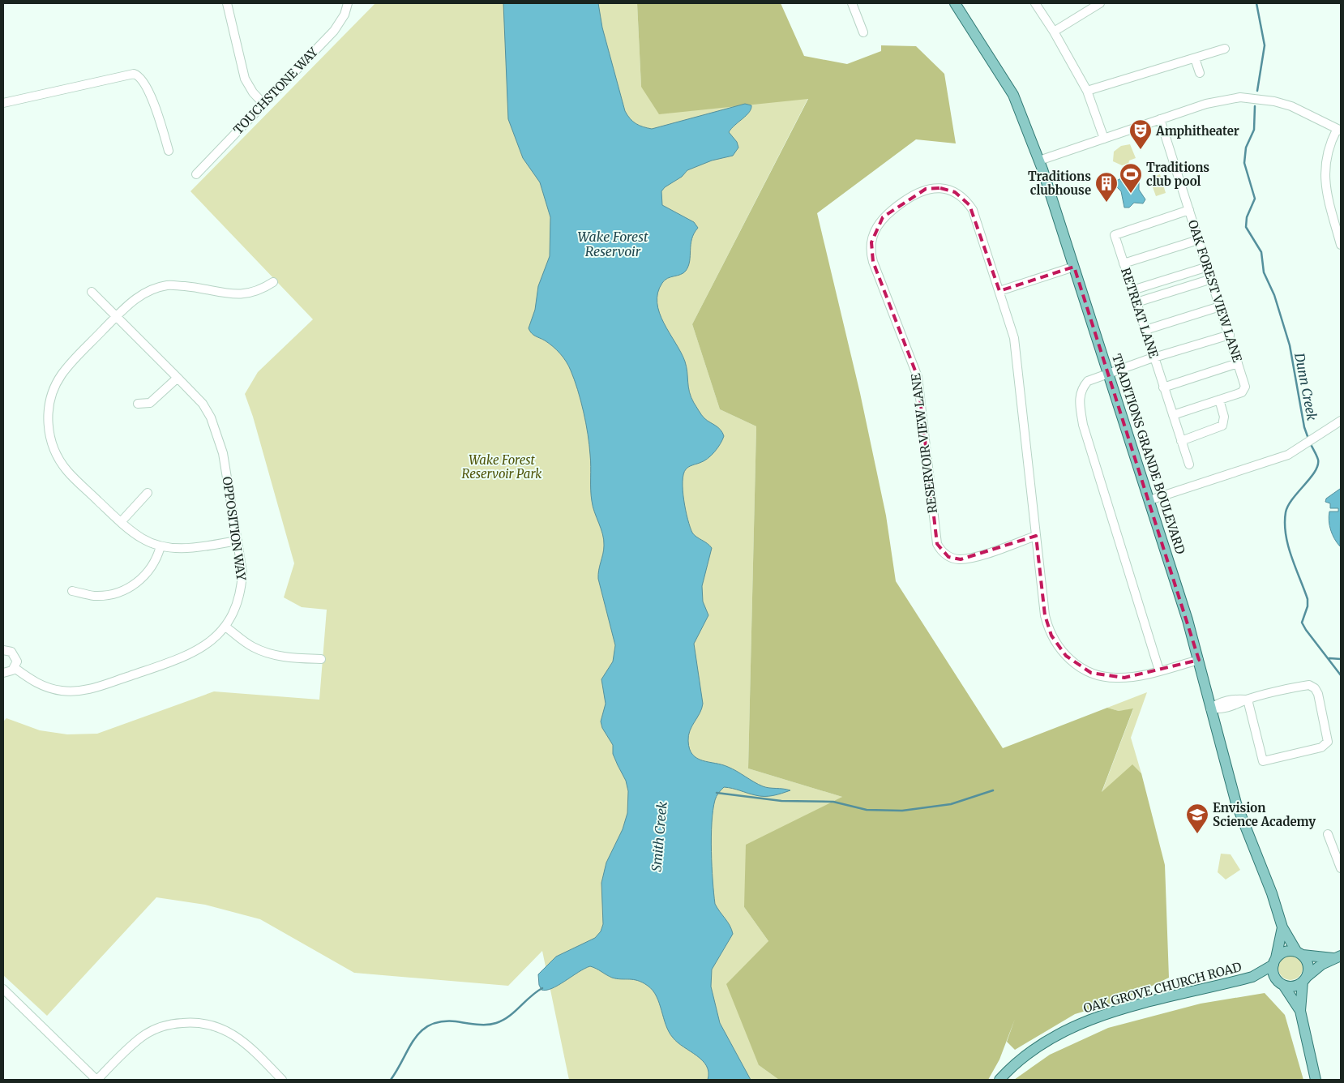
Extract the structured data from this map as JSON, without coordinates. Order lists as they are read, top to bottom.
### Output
{
  "streets": {
    "main road": ["TRADITIONS GRANDE BOULEVARD", "OAK GROVE CHURCH ROAD"],
    "street": [
      "TOUCHSTONE WAY",
      "OAK FOREST VIEW LANE",
      "RETREAT LANE",
      "RESERVOIR VIEW LANE",
      "OPPOSITION WAY"
    ]
  },
  "crossings": [
    ["OAK FOREST VIEW LANE", "RETREAT LANE"],
    ["RESERVOIR VIEW LANE", "TRADITIONS GRANDE BOULEVARD"],
    ["TRADITIONS GRANDE BOULEVARD", "OAK GROVE CHURCH ROAD"]
  ],
  "water": ["Wake Forest Reservoir", "Dunn Creek", "Smith Creek"],
  "parks": ["Wake Forest Reservoir Park"],
  "places": {
    "theatre": ["Amphitheater"],
    "sports": ["Traditions club pool"],
    "building": ["Traditions clubhouse"],
    "school or university": ["Envision Science Academy"]
  }
}
